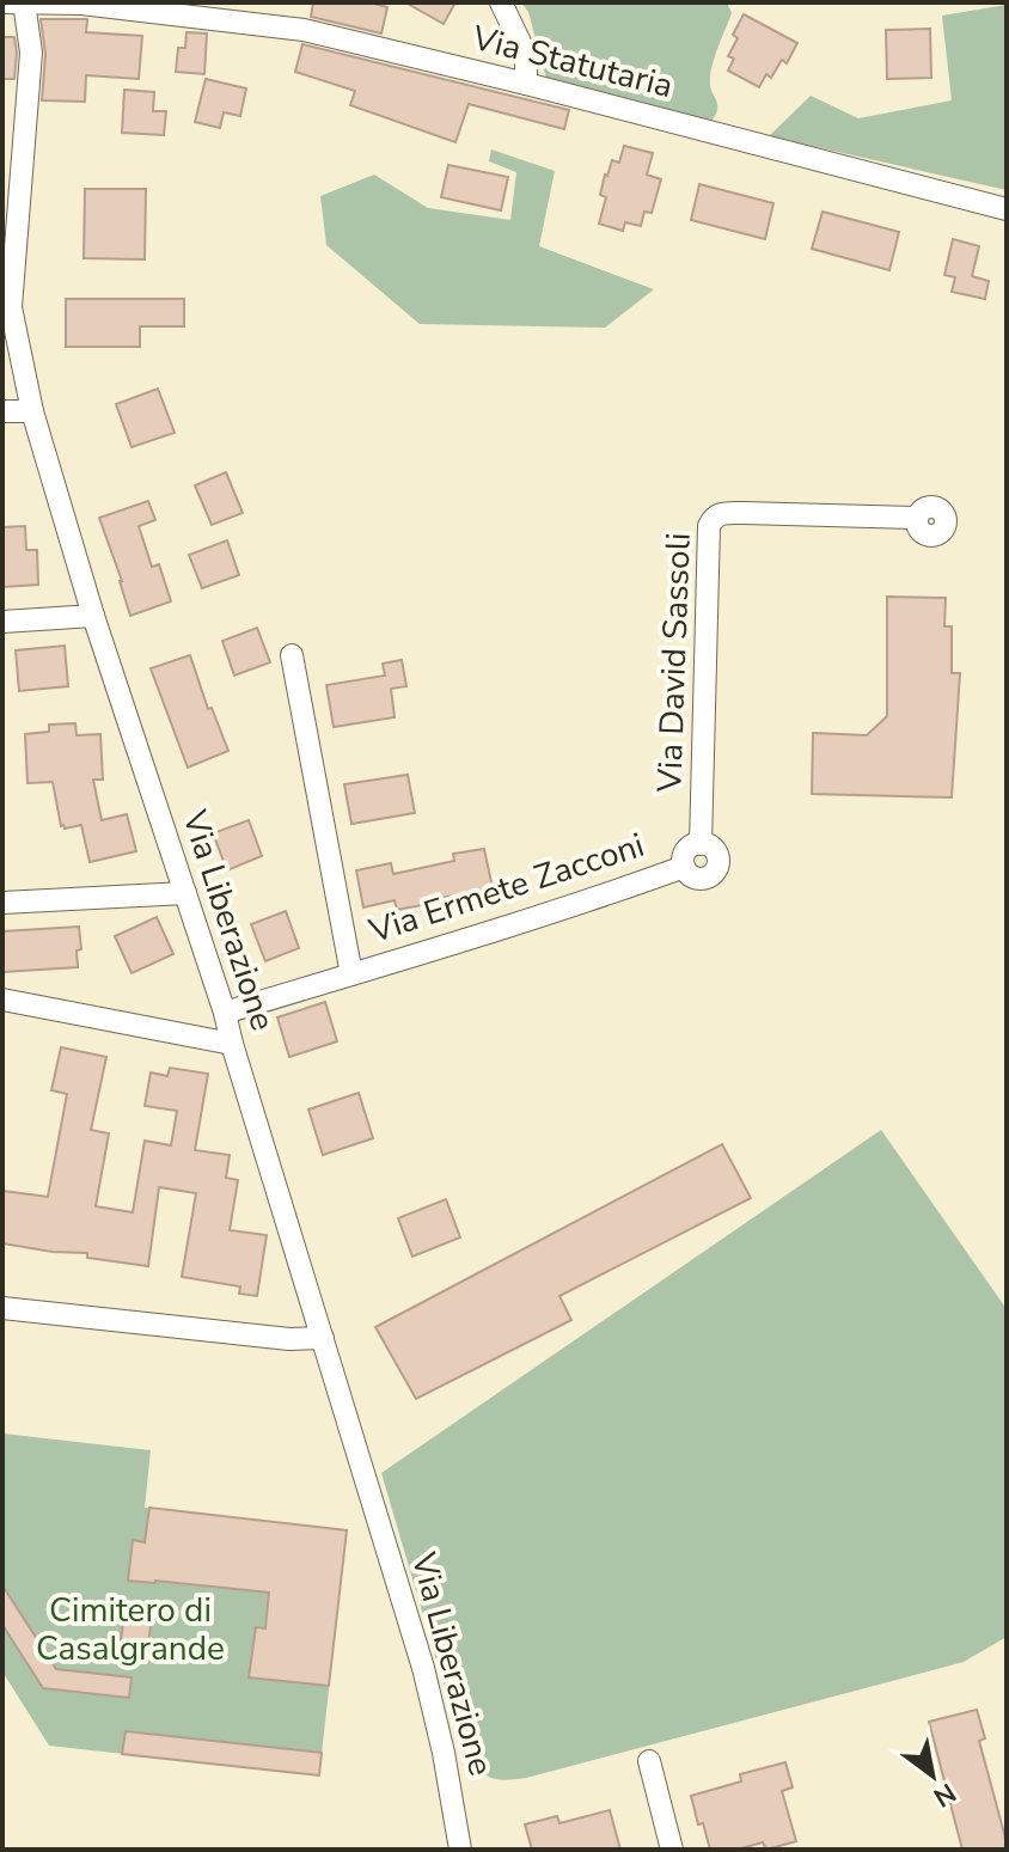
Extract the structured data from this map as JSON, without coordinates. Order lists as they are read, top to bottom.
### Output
{
  "streets": {
    "street": [
      "Via Statutaria",
      "Via David Sassoli",
      "Via Ermete Zacconi",
      "Via Liberazione"
    ]
  },
  "crossings": [
    ["Via Statutaria", "Via Liberazione"],
    ["Via David Sassoli", "Via Ermete Zacconi"],
    ["Via Ermete Zacconi", "Via Liberazione"]
  ],
  "parks": ["Cimitero di Casalgrande"],
  "north": "bottom right"
}
